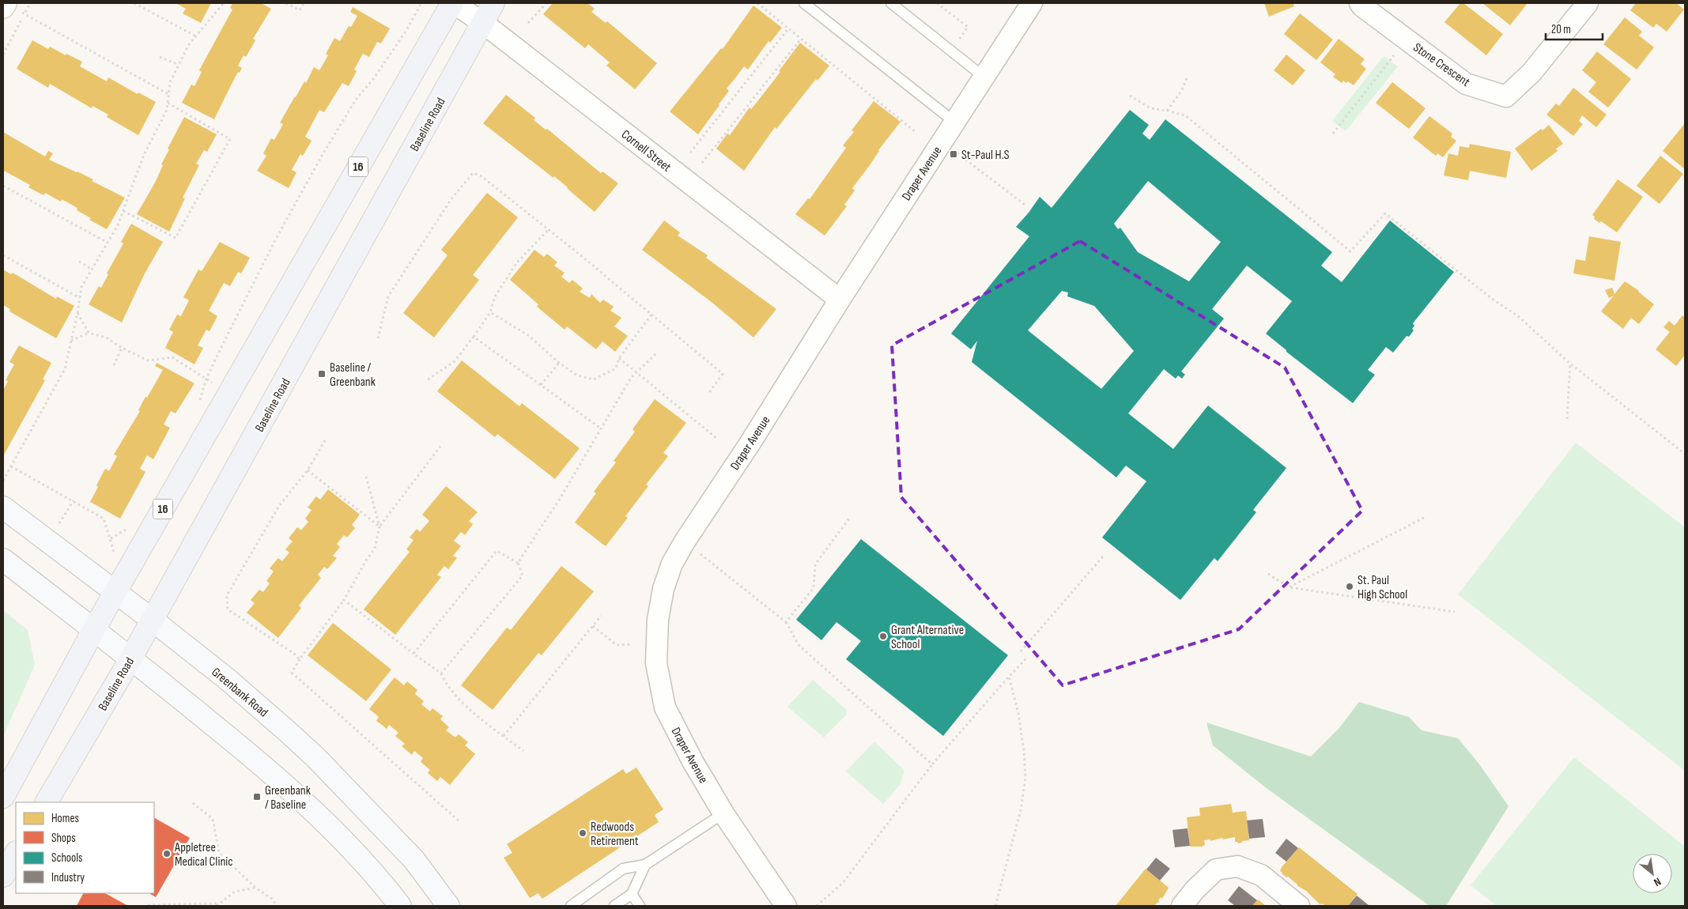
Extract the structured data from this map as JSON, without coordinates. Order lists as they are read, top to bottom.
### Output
{
  "streets": {
    "main road": ["Baseline Road", "16", "Greenbank Road"],
    "street": ["Stone Crescent", "Cornell Street", "Draper Avenue"]
  },
  "crossings": [
    ["Baseline Road", "Cornell Street"],
    ["Baseline Road", "Greenbank Road"],
    ["Cornell Street", "16"],
    ["Cornell Street", "Draper Avenue"],
    ["16", "Greenbank Road"]
  ],
  "places": {
    "transit": ["St-Paul H.S", "Baseline / Greenbank", "Greenbank / Baseline"],
    "other": [
      "St. Paul High School",
      "Grant Alternative School",
      "Redwoods Retirement",
      "Appletree Medical Clinic"
    ]
  },
  "legend": [
    "Homes",
    "Shops",
    "Schools",
    "Industry"
  ],
  "scale_bar": "20 m",
  "north": "bottom right"
}
